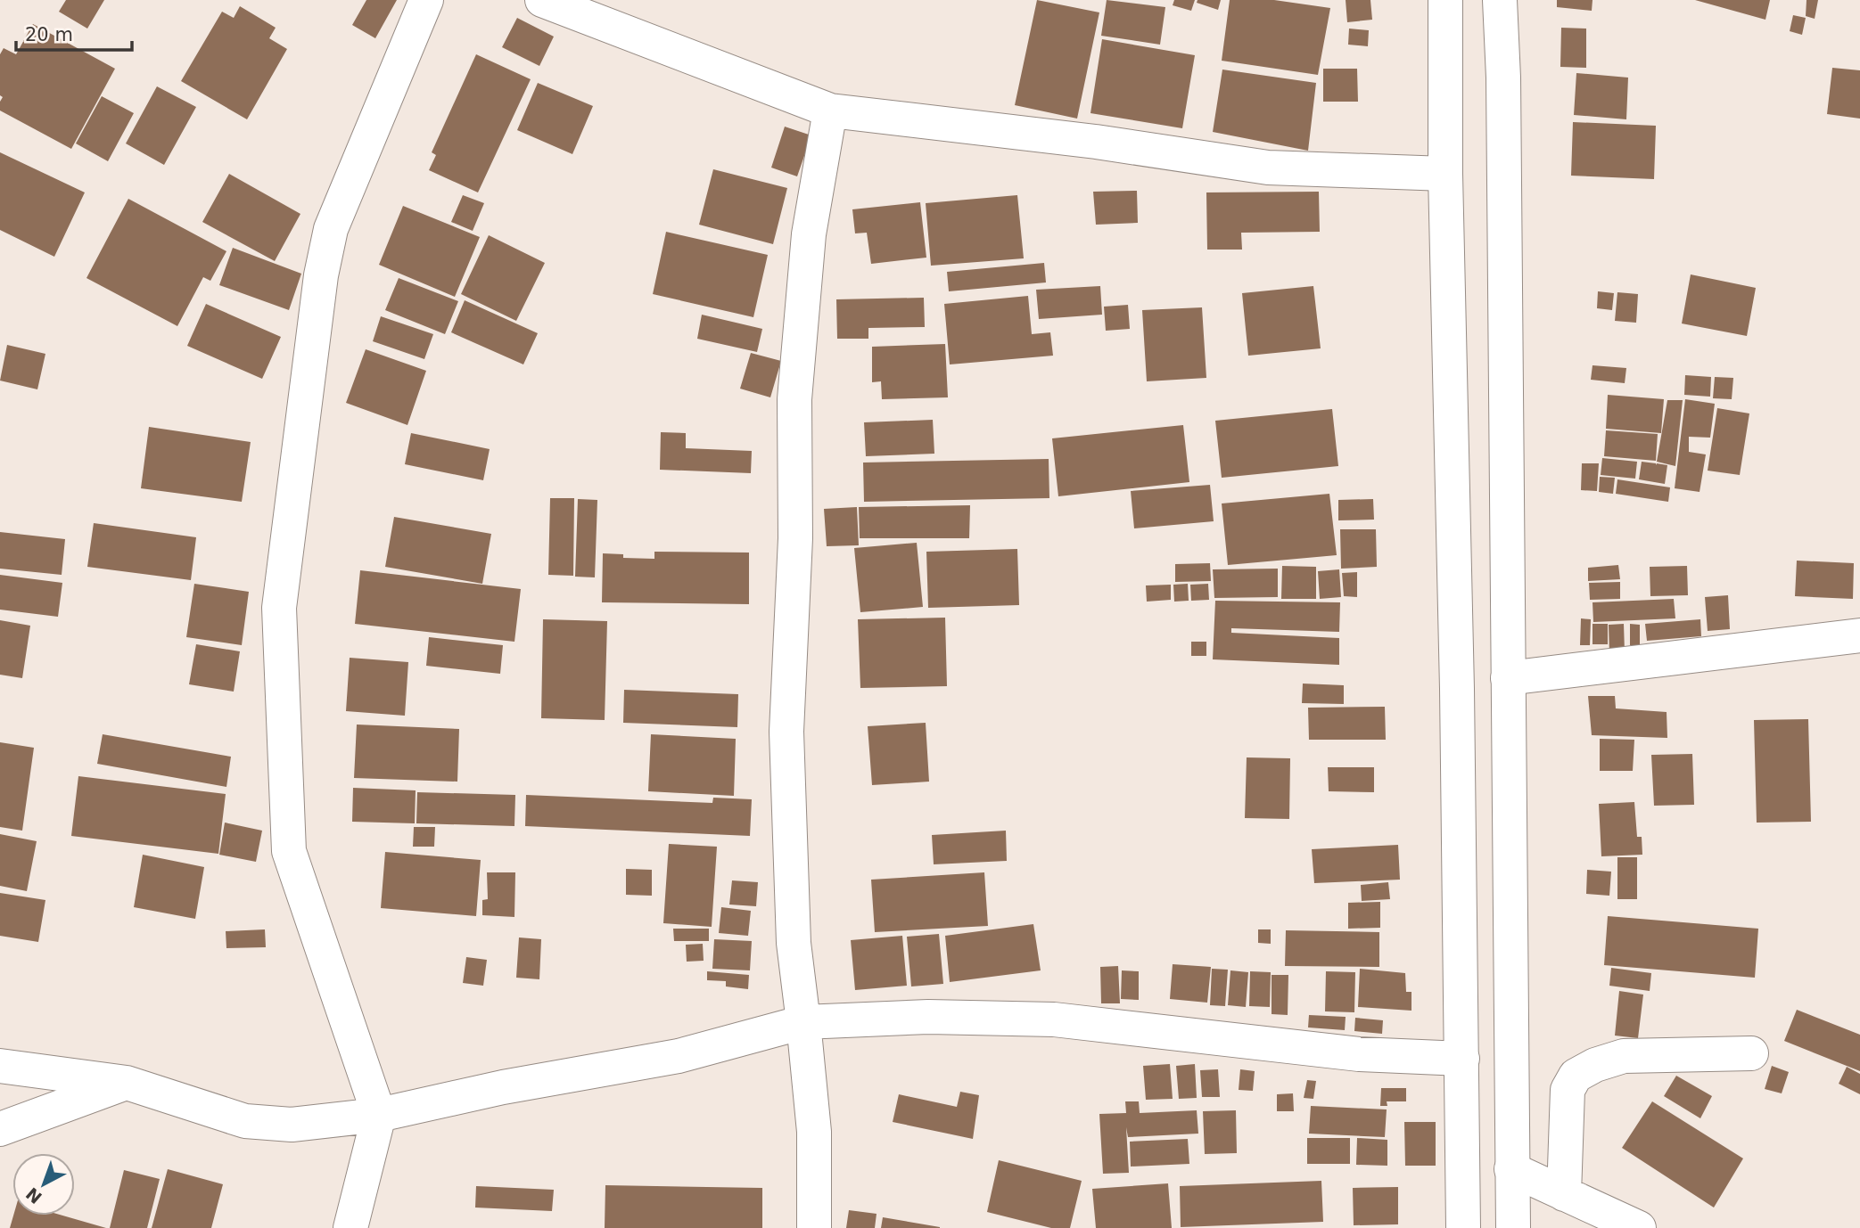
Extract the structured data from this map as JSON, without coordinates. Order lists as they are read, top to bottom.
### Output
{
  "scale_bar": "20 m",
  "north": "bottom left"
}
